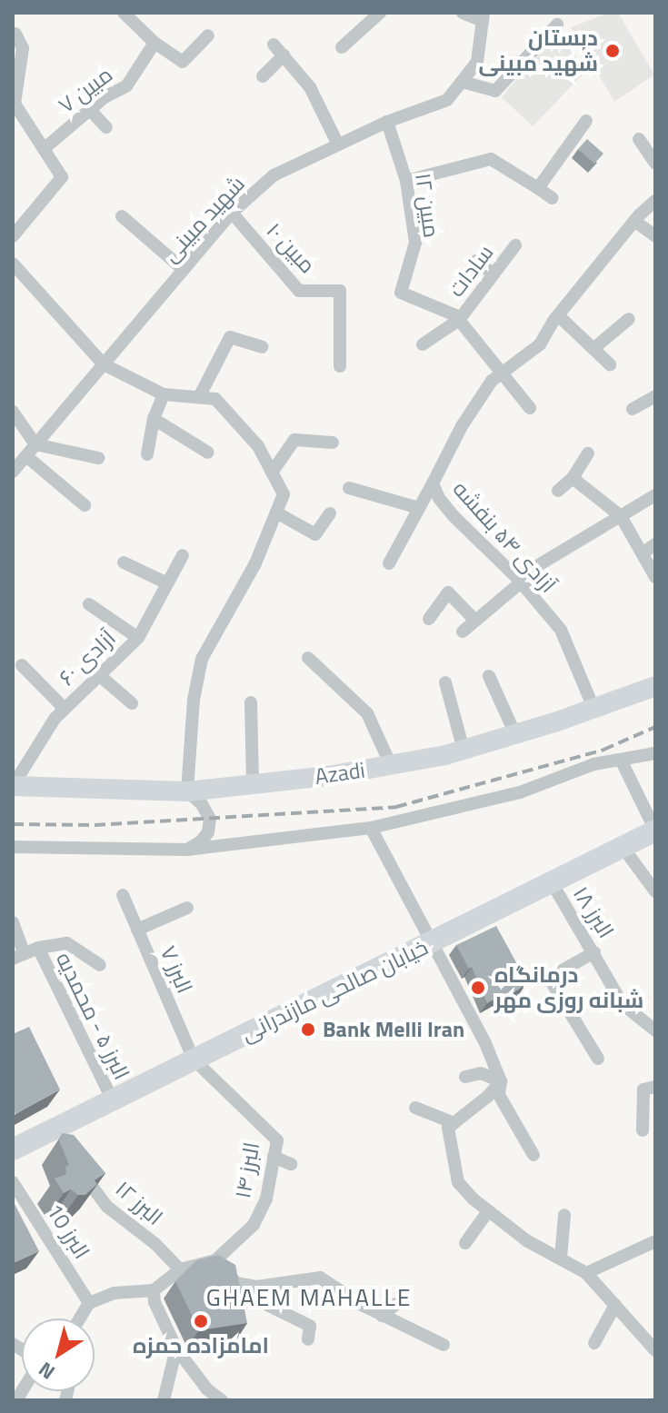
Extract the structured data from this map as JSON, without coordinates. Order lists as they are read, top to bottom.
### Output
{
  "streets": {
    "main road": ["Azadi", "خیابان صالحی مازندرانی"],
    "street": [
      "مبین ۷",
      "مبین ۱۲",
      "شهید مبینی",
      "مبین ۱۰",
      "سادات",
      "آزادی ۵۴ بنفشه",
      "آزادی ۶۰",
      "البرز ۱۸",
      "البرز ۷",
      "البرز ۵ - محمدیه",
      "البرز ۱۴",
      "البرز ۱۲",
      "البرز 10"
    ]
  },
  "crossings": [
    ["مبین ۱۲", "شهید مبینی"],
    ["مبین ۱۲", "سادات"],
    ["مبین ۱۲", "آزادی ۵۴ بنفشه"],
    ["شهید مبینی", "مبین ۱۰"],
    ["آزادی ۵۴ بنفشه", "Azadi"],
    ["آزادی ۶۰", "Azadi"],
    ["البرز ۱۸", "خیابان صالحی مازندرانی"],
    ["البرز ۷", "خیابان صالحی مازندرانی"],
    ["البرز ۷", "البرز ۱۴"],
    ["خیابان صالحی مازندرانی", "البرز ۵ - محمدیه"],
    ["خیابان صالحی مازندرانی", "البرز ۱۴"],
    ["البرز ۱۴", "البرز ۱۲"]
  ],
  "districts": ["GHAEM MAHALLE"],
  "places": [
    "دبستان شهید مبینی",
    "درمانگاه شبانه روزی مهر",
    "Bank Melli Iran",
    "امامزاده حمزه"
  ],
  "north": "bottom left"
}
